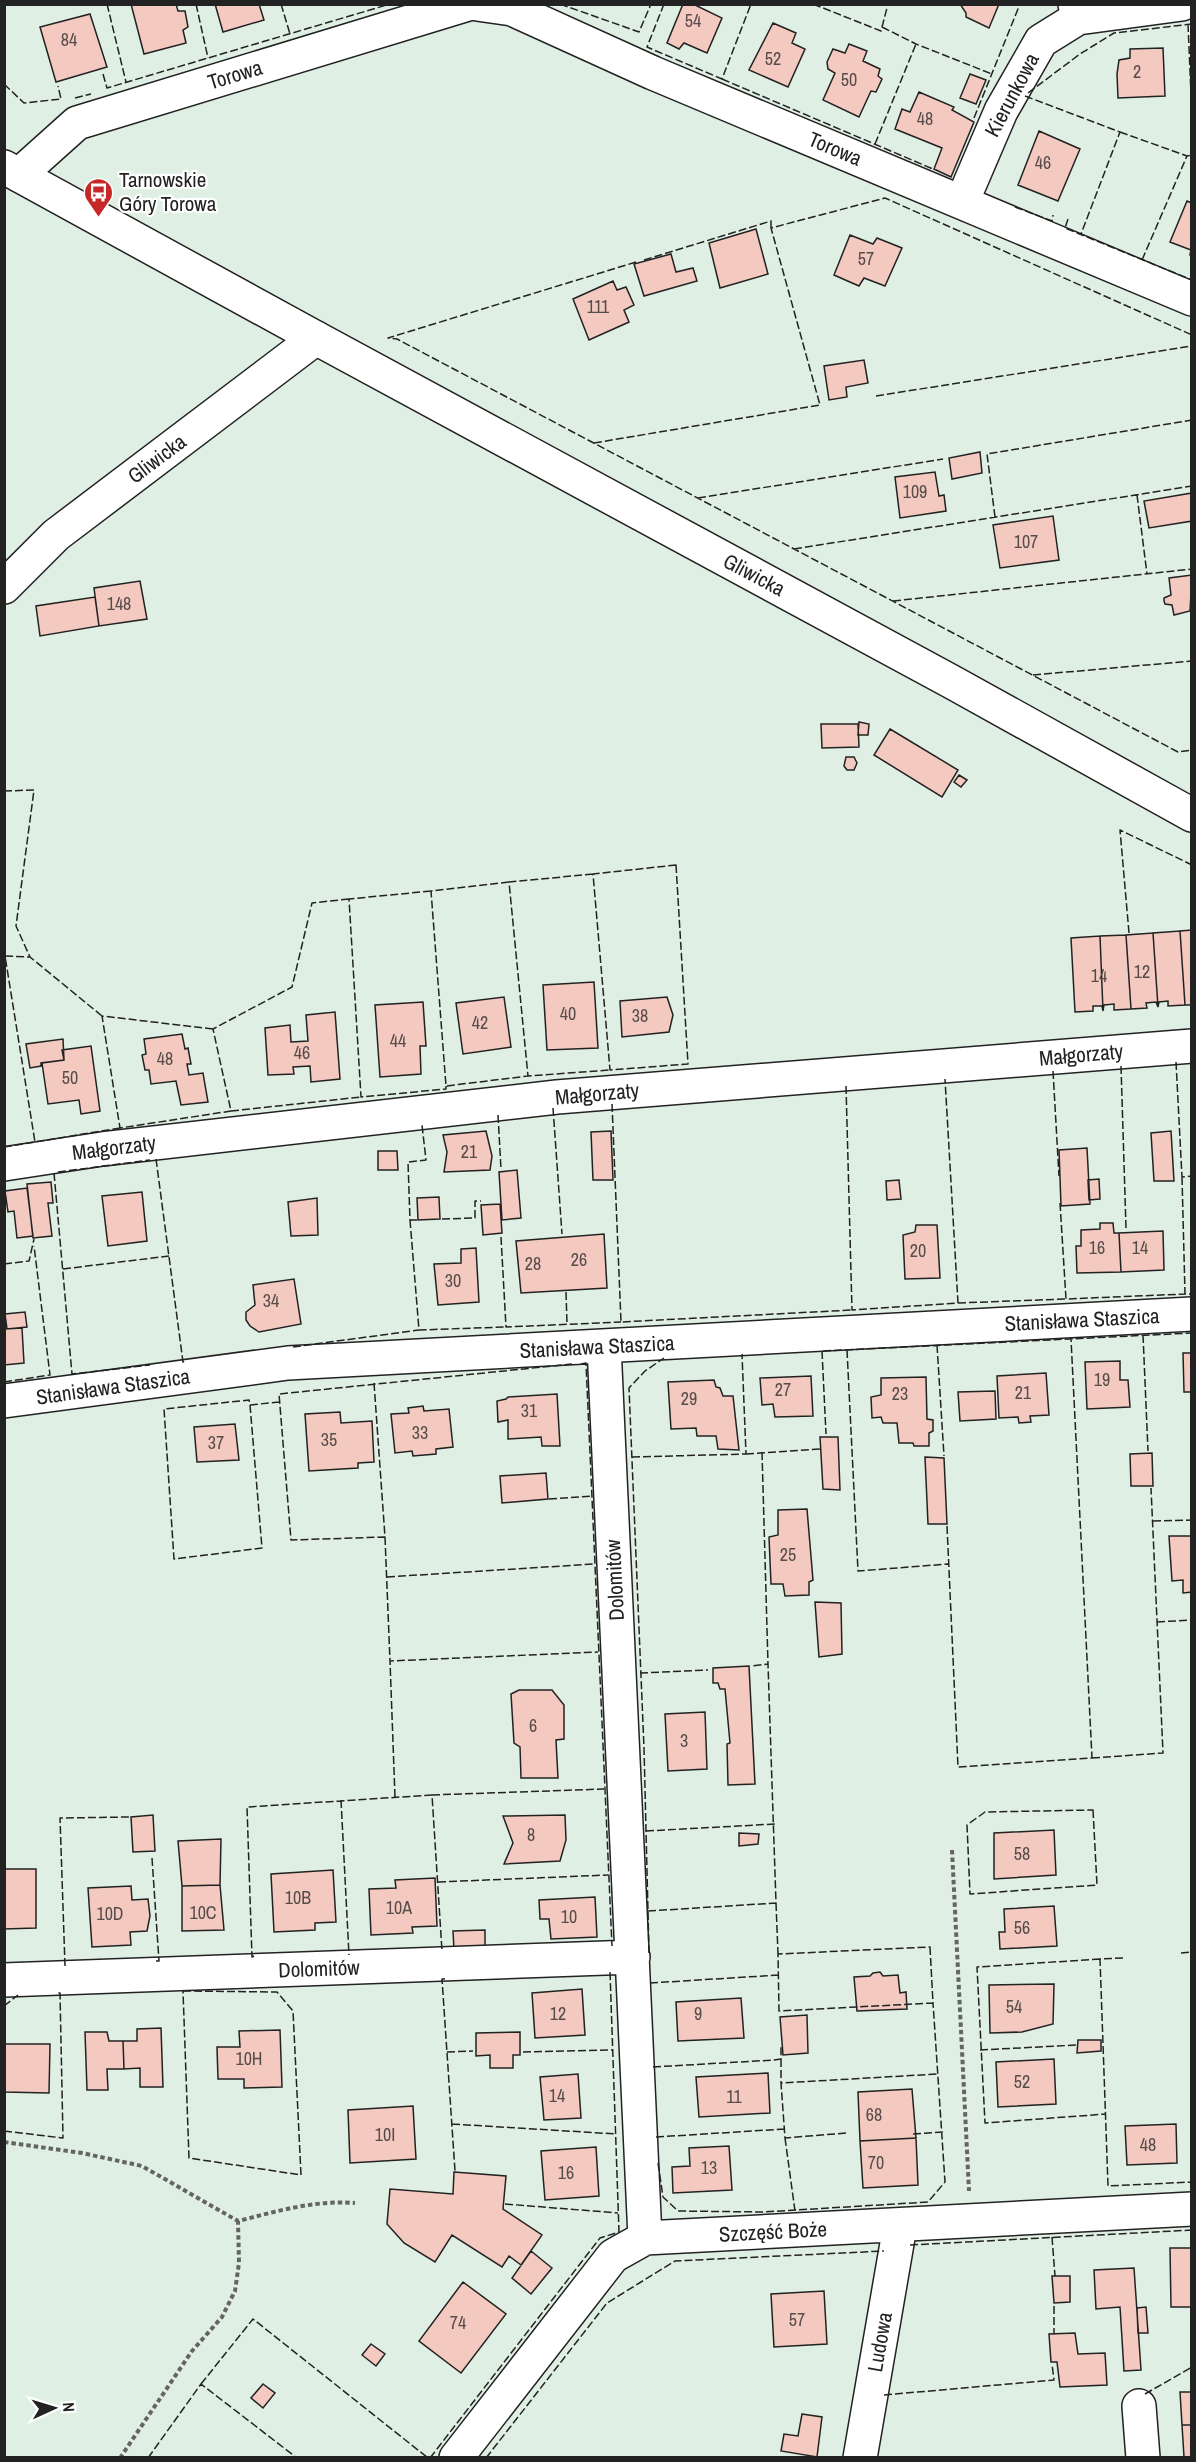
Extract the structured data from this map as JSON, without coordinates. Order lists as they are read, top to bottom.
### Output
{
  "streets": {
    "street": [
      "Torowa",
      "Kierunkowa",
      "Gliwicka",
      "Małgorzaty",
      "Stanisława Staszica",
      "Dolomitów",
      "Szczęść Boże",
      "Ludowa"
    ]
  },
  "crossings": [
    ["Torowa", "Kierunkowa"],
    ["Torowa", "Gliwicka"],
    ["Stanisława Staszica", "Dolomitów"],
    ["Dolomitów", "Szczęść Boże"],
    ["Szczęść Boże", "Ludowa"]
  ],
  "places": {
    "bus stop": ["Tarnowskie Góry Torowa"]
  },
  "house_numbers": [
    "54",
    "84",
    "52",
    "2",
    "50",
    "48",
    "46",
    "57",
    "111",
    "109",
    "107",
    "148",
    "12",
    "14",
    "40",
    "38",
    "42",
    "44",
    "46",
    "48",
    "50",
    "21",
    "16",
    "14",
    "20",
    "26",
    "28",
    "30",
    "34",
    "19",
    "27",
    "21",
    "23",
    "29",
    "31",
    "33",
    "35",
    "37",
    "25",
    "6",
    "3",
    "8",
    "58",
    "10B",
    "10A",
    "10C",
    "10D",
    "10",
    "56",
    "54",
    "12",
    "9",
    "10H",
    "52",
    "14",
    "11",
    "68",
    "10I",
    "48",
    "70",
    "13",
    "16",
    "57",
    "74"
  ],
  "north": "right"
}
